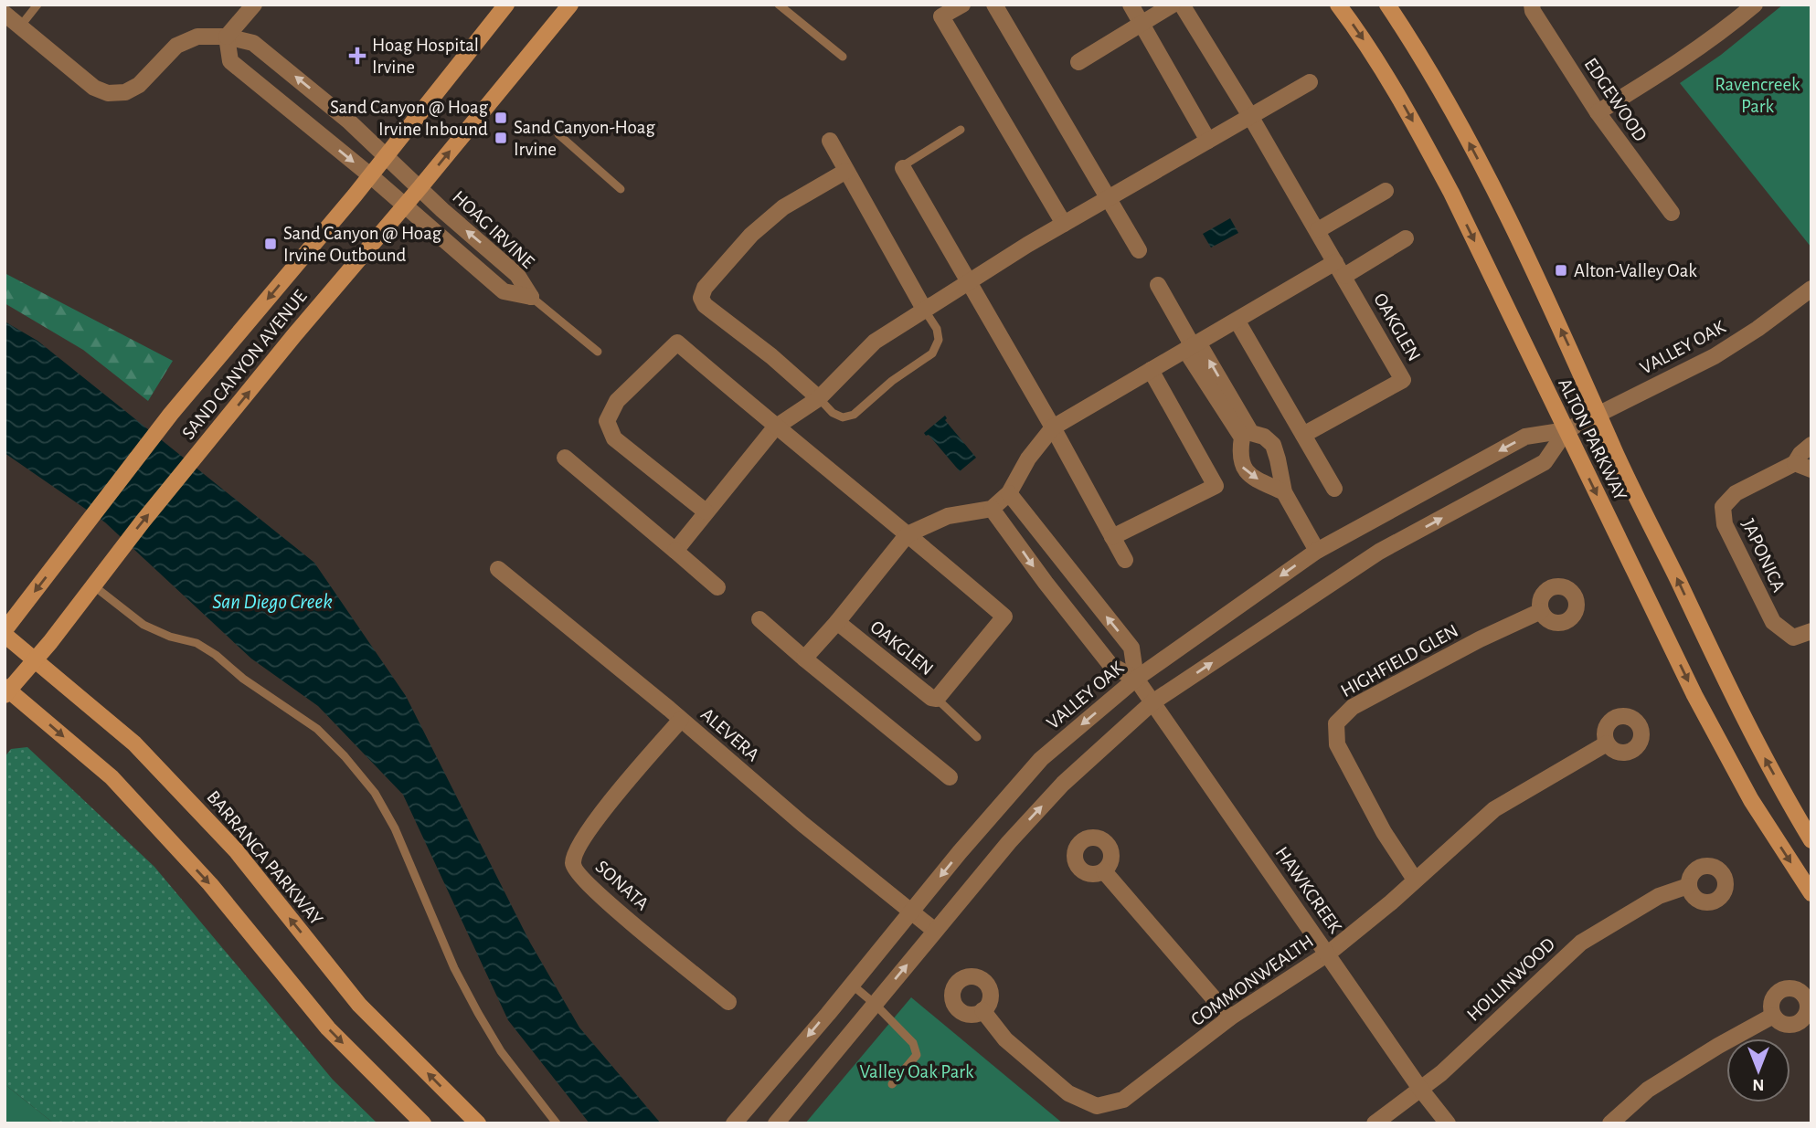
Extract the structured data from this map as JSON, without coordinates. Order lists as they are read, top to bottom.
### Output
{
  "streets": {
    "main road": ["SAND CANYON AVENUE", "ALTON PARKWAY", "BARRANCA PARKWAY"],
    "street": [
      "EDGEWOOD",
      "HOAG IRVINE",
      "OAKGLEN",
      "VALLEY OAK",
      "JAPONICA",
      "HIGHFIELD GLEN",
      "ALEVERA",
      "SONATA",
      "HAWKCREEK",
      "HOLLINWOOD",
      "COMMONWEALTH"
    ]
  },
  "crossings": [
    ["HOAG IRVINE", "SAND CANYON AVENUE"],
    ["VALLEY OAK", "ALTON PARKWAY"],
    ["VALLEY OAK", "ALEVERA"],
    ["VALLEY OAK", "HAWKCREEK"],
    ["SAND CANYON AVENUE", "BARRANCA PARKWAY"],
    ["HIGHFIELD GLEN", "COMMONWEALTH"],
    ["ALEVERA", "SONATA"],
    ["HAWKCREEK", "HOLLINWOOD"],
    ["HAWKCREEK", "COMMONWEALTH"]
  ],
  "water": ["San Diego Creek"],
  "parks": ["Ravencreek Park", "Valley Oak Park"],
  "places": {
    "health": ["Hoag Hospital Irvine"],
    "transit": [
      "Sand Canyon @ Hoag Irvine Inbound",
      "Sand Canyon-Hoag Irvine",
      "Sand Canyon @ Hoag Irvine Outbound",
      "Alton-Valley Oak"
    ]
  },
  "north": "bottom"
}
